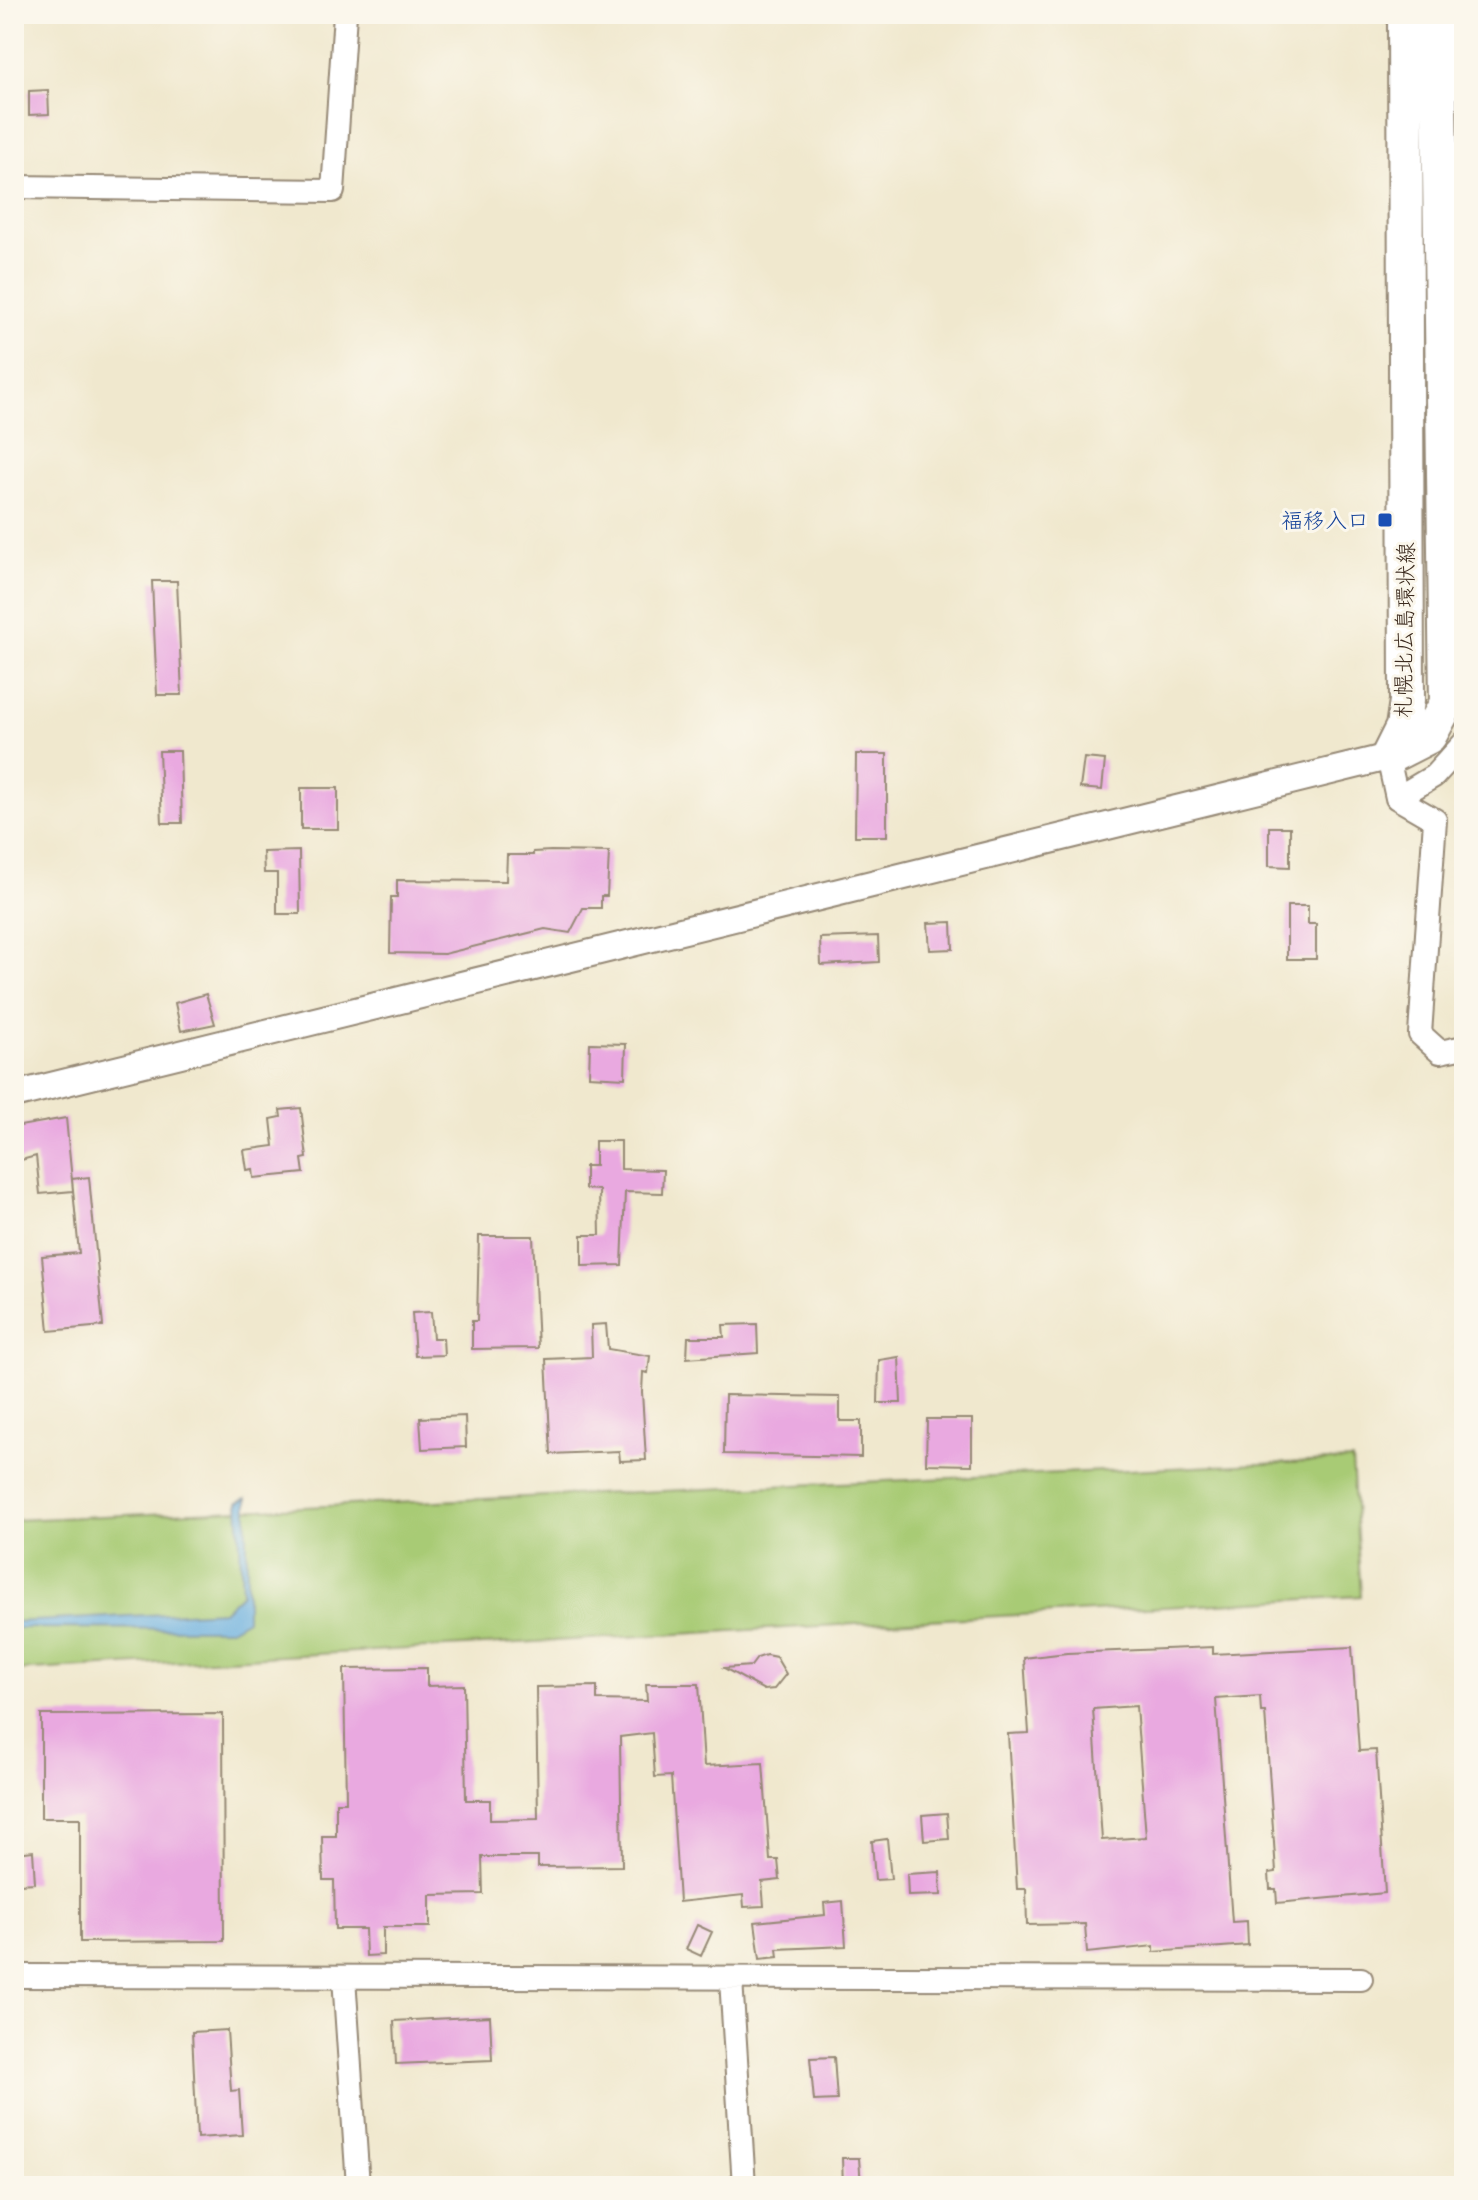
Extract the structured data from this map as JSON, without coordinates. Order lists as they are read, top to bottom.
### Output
{
  "streets": {
    "main road": ["札幌北広島環状線"]
  },
  "places": {
    "transit": ["福移入口"]
  }
}
